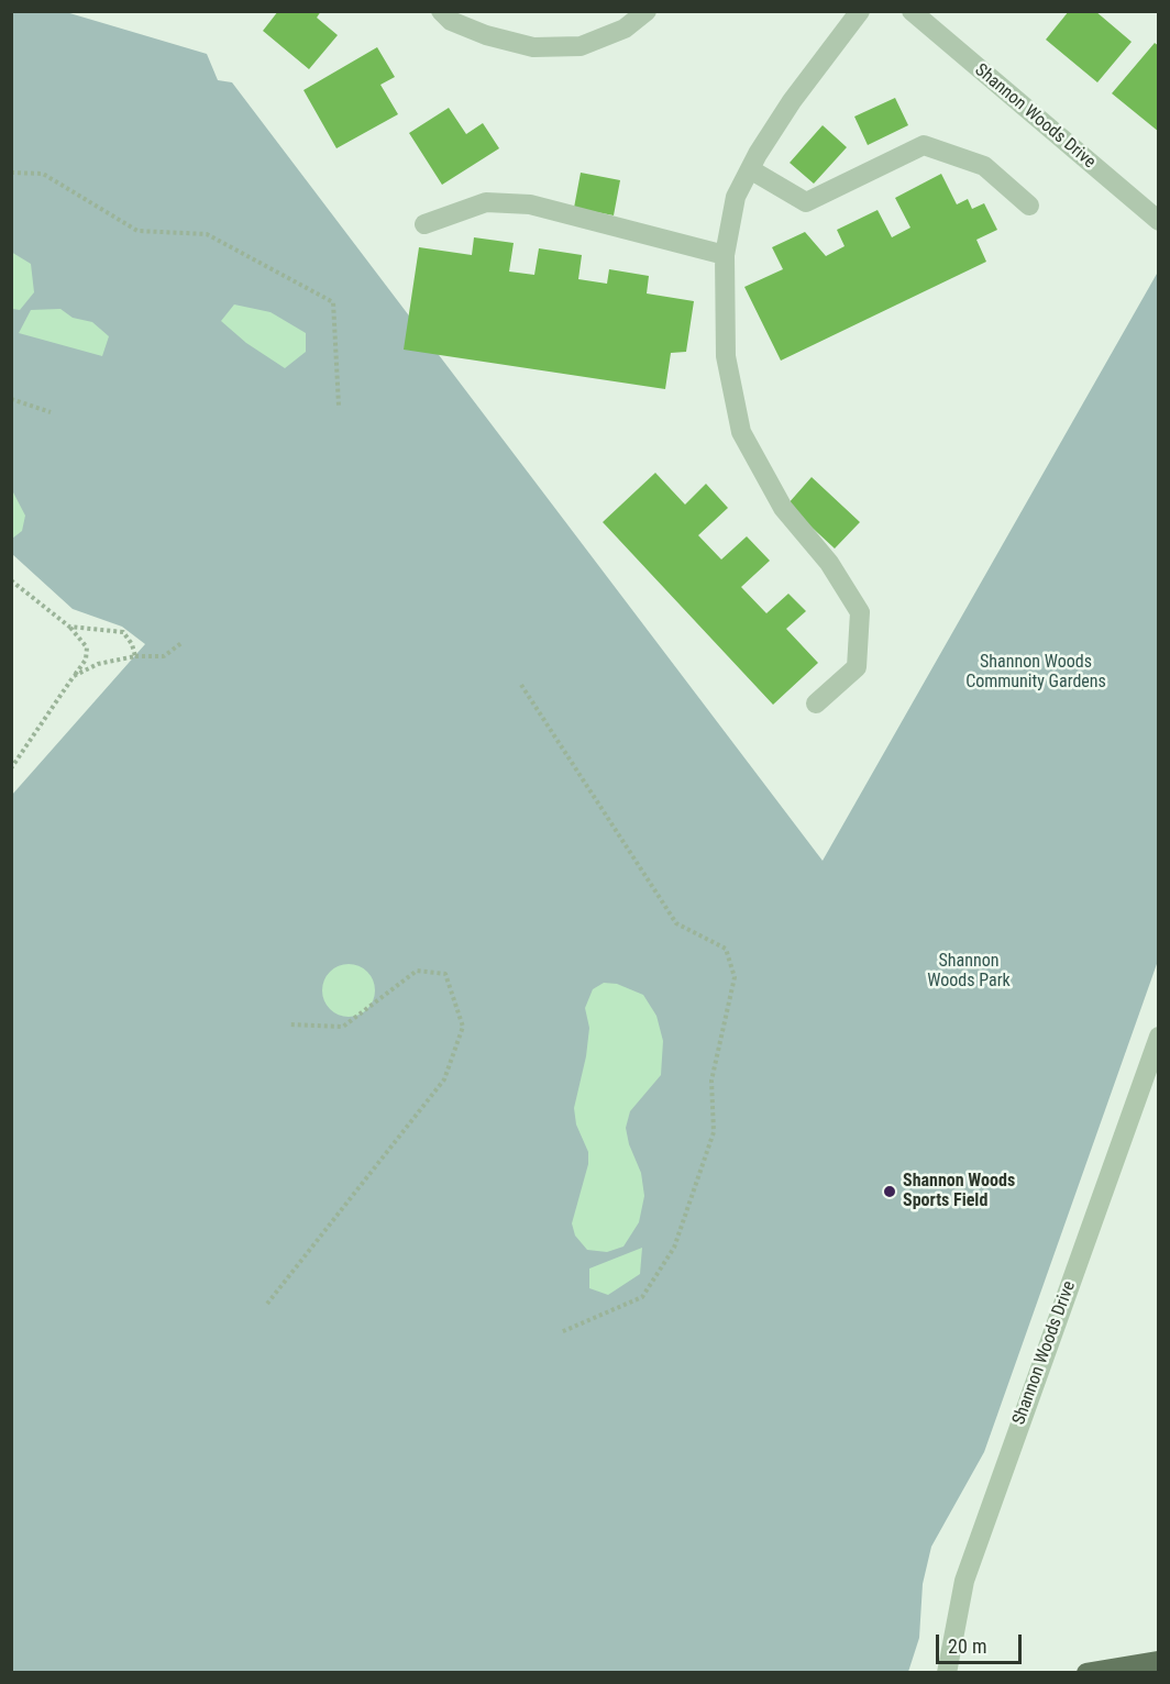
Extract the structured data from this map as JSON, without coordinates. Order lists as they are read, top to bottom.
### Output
{
  "streets": {
    "street": ["Shannon Woods Drive"]
  },
  "parks": ["Shannon Woods Community Gardens", "Shannon Woods Park"],
  "places": ["Shannon Woods Sports Field"],
  "scale_bar": "20 m"
}
